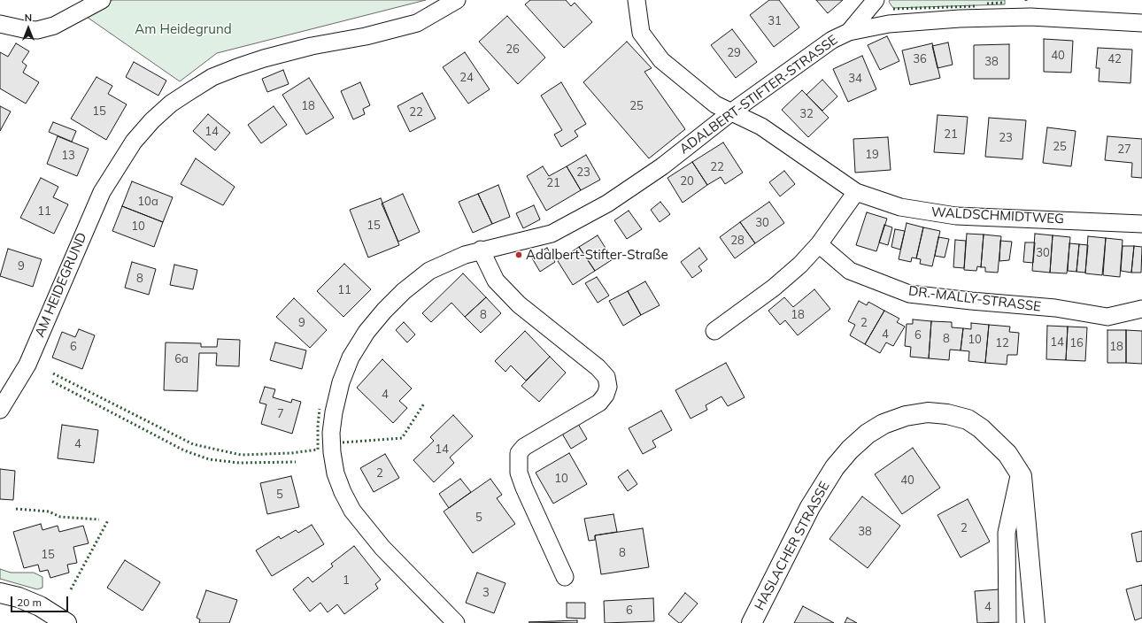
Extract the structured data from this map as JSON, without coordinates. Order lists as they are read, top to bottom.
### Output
{
  "streets": {
    "street": [
      "ADALBERT-STIFTER-STRASSE",
      "WALDSCHMIDTWEG",
      "AM HEIDEGRUND",
      "DR.-MALLY-STRASSE",
      "HASLACHER STRASSE"
    ]
  },
  "crossings": [
    ["ADALBERT-STIFTER-STRASSE", "WALDSCHMIDTWEG"]
  ],
  "parks": ["Am Heidegrund"],
  "places": ["Adalbert-Stifter-Straße"],
  "house_numbers": [
    "31",
    "26",
    "29",
    "40",
    "36",
    "42",
    "38",
    "24",
    "34",
    "18",
    "25",
    "15",
    "22",
    "32",
    "14",
    "21",
    "23",
    "25",
    "27",
    "19",
    "13",
    "22",
    "23",
    "20",
    "21",
    "10a",
    "11",
    "30",
    "15",
    "10",
    "28",
    "30",
    "9",
    "8",
    "11",
    "8",
    "18",
    "9",
    "2",
    "4",
    "6",
    "8",
    "10",
    "14",
    "12",
    "16",
    "6",
    "18",
    "6a",
    "4",
    "7",
    "4",
    "14",
    "2",
    "10",
    "40",
    "5",
    "5",
    "2",
    "38",
    "8",
    "15",
    "1",
    "3",
    "4",
    "6"
  ],
  "scale_bar": "20 m",
  "north": "top"
}
